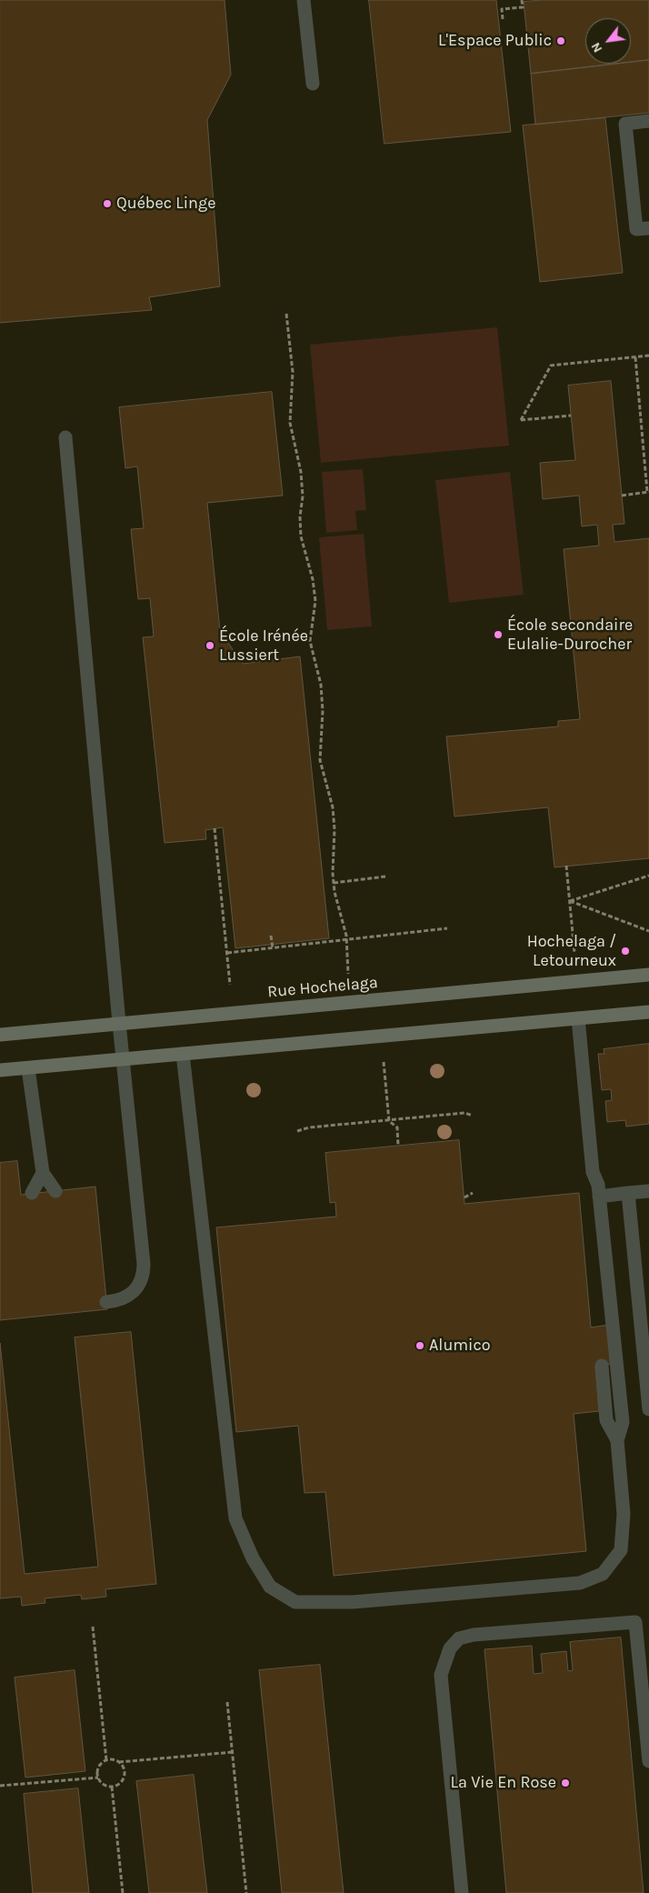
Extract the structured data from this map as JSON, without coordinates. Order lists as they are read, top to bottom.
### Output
{
  "streets": {
    "main road": ["Rue Hochelaga"]
  },
  "places": [
    "L'Espace Public",
    "Québec Linge",
    "École secondaire Eulalie-Durocher",
    "École Irénée Lussiert",
    "Hochelaga / Letourneux",
    "Alumico",
    "La Vie En Rose"
  ],
  "north": "bottom left"
}
